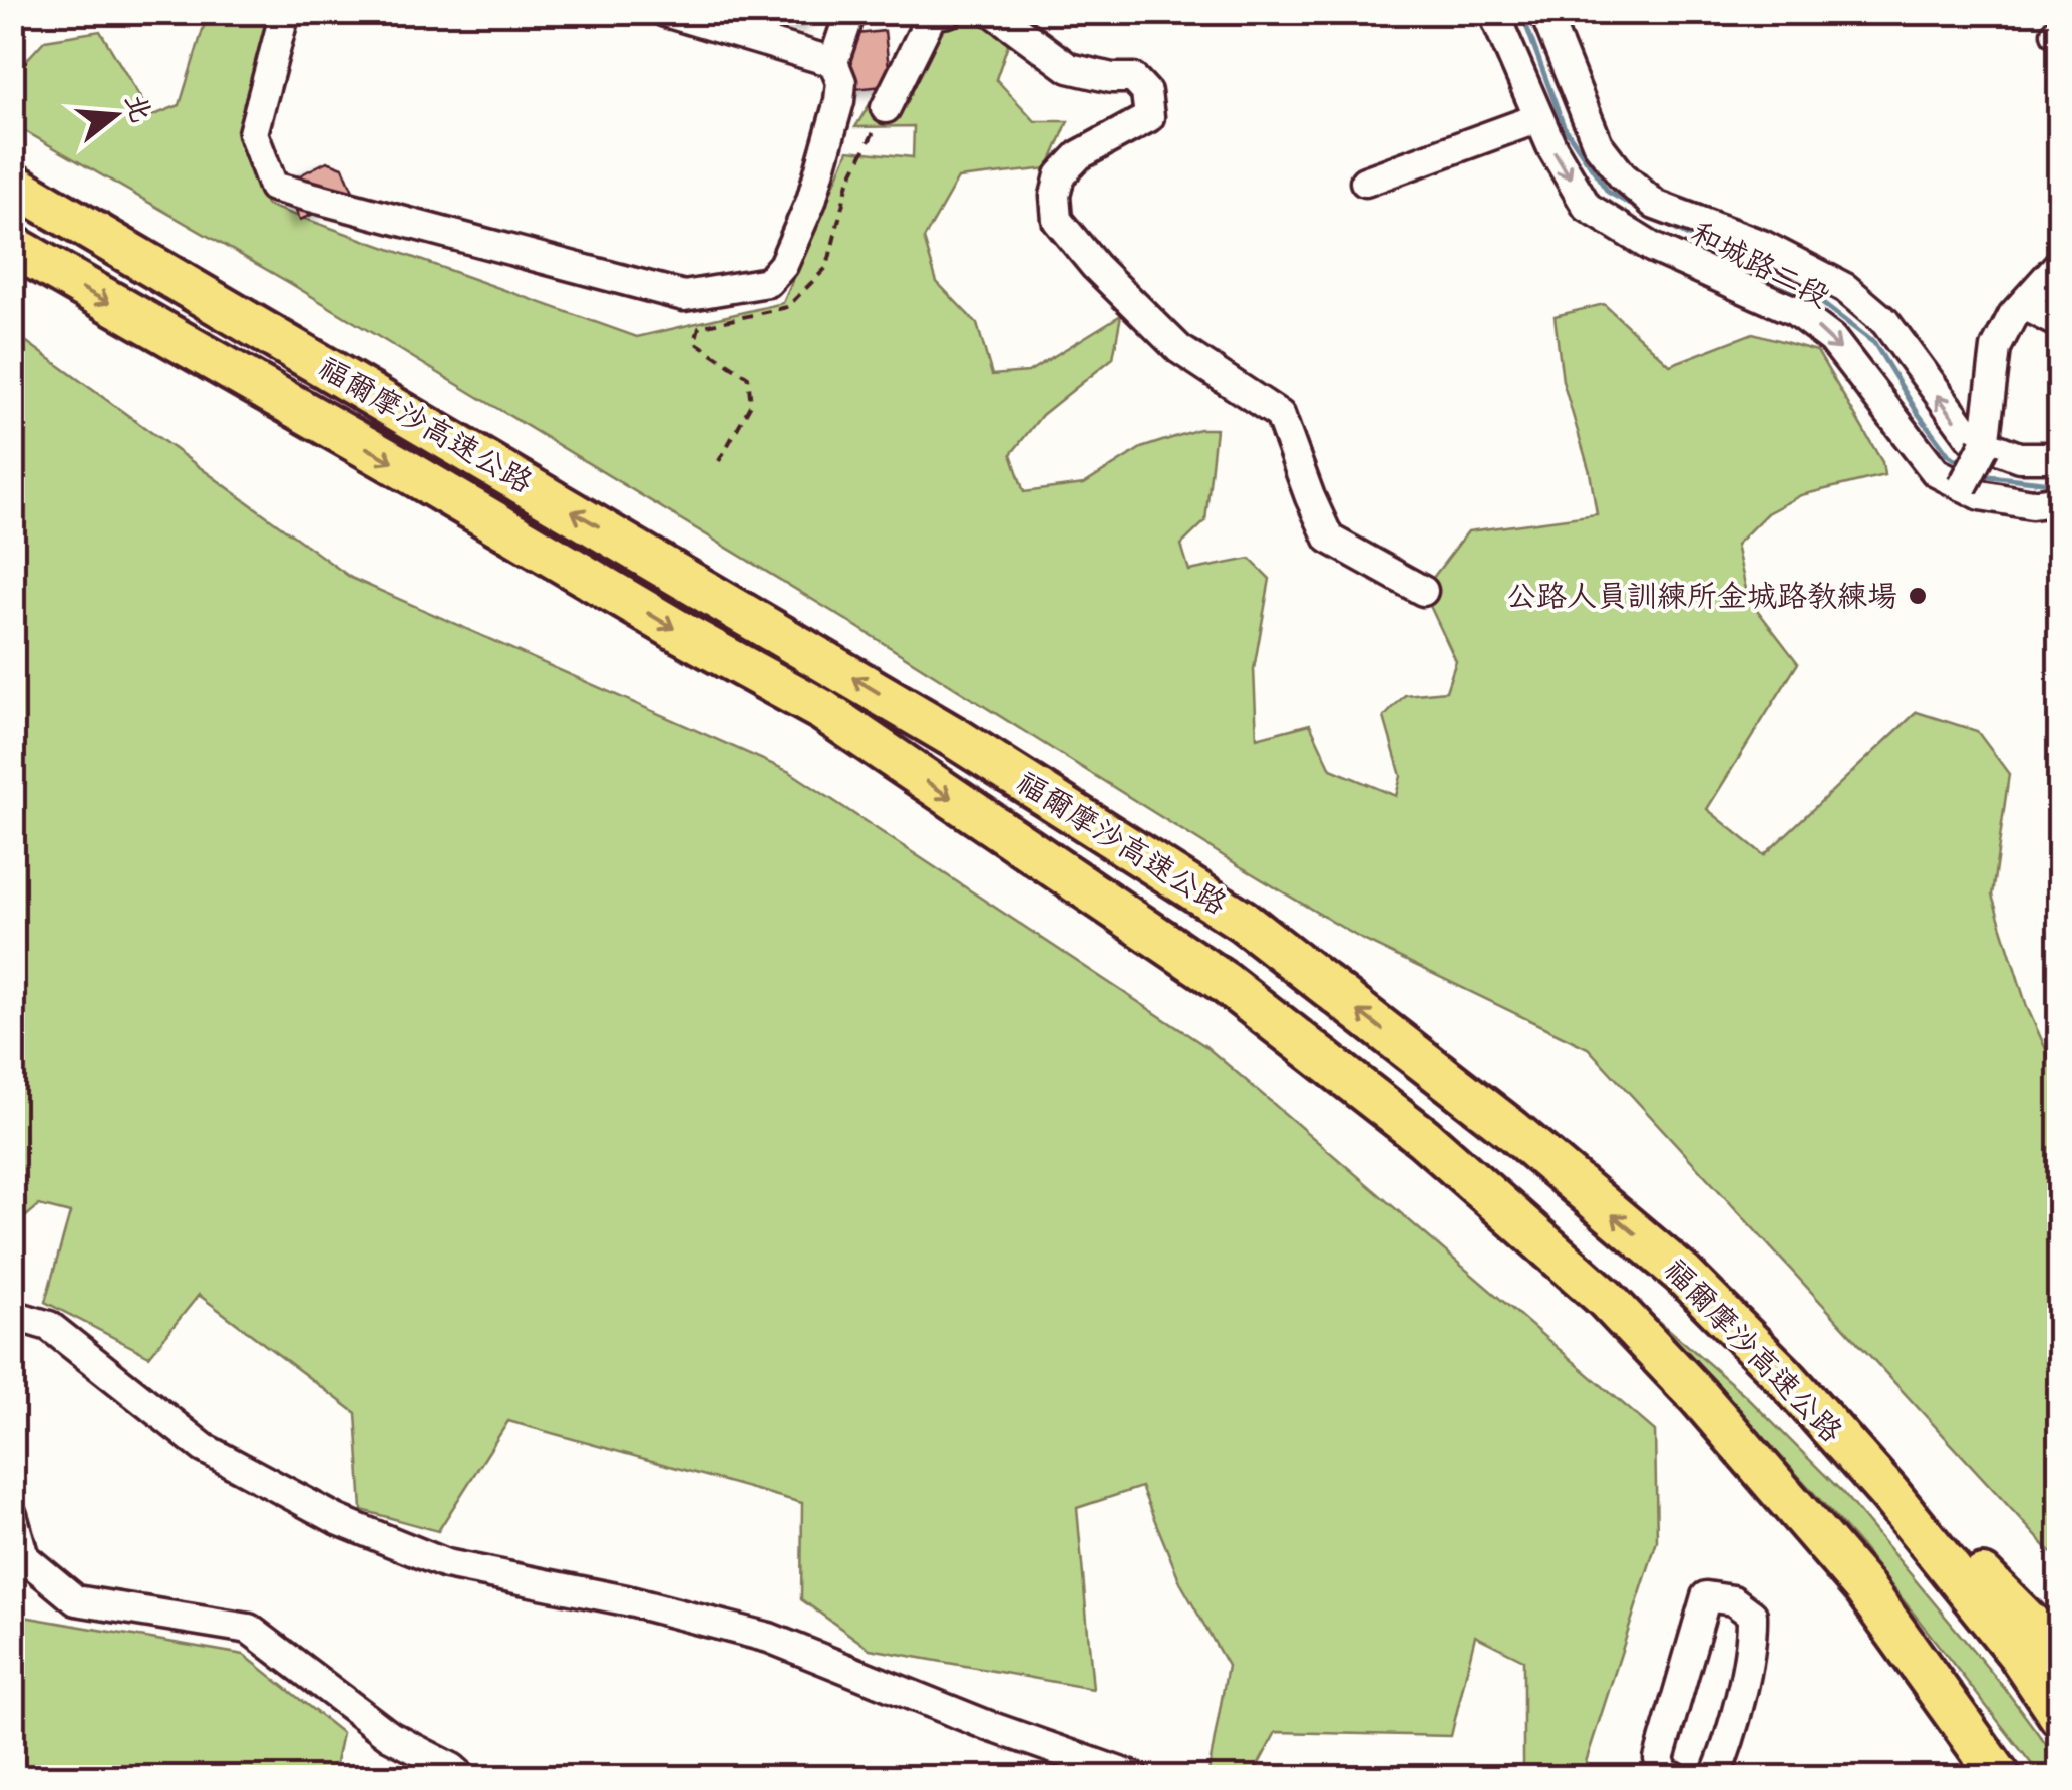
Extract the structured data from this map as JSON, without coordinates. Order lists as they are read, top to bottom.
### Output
{
  "streets": {
    "highway": ["福爾摩沙高速公路"],
    "street": ["和城路二段"]
  },
  "places": ["公路人員訓練所金城路教練場"],
  "north": "right"
}
